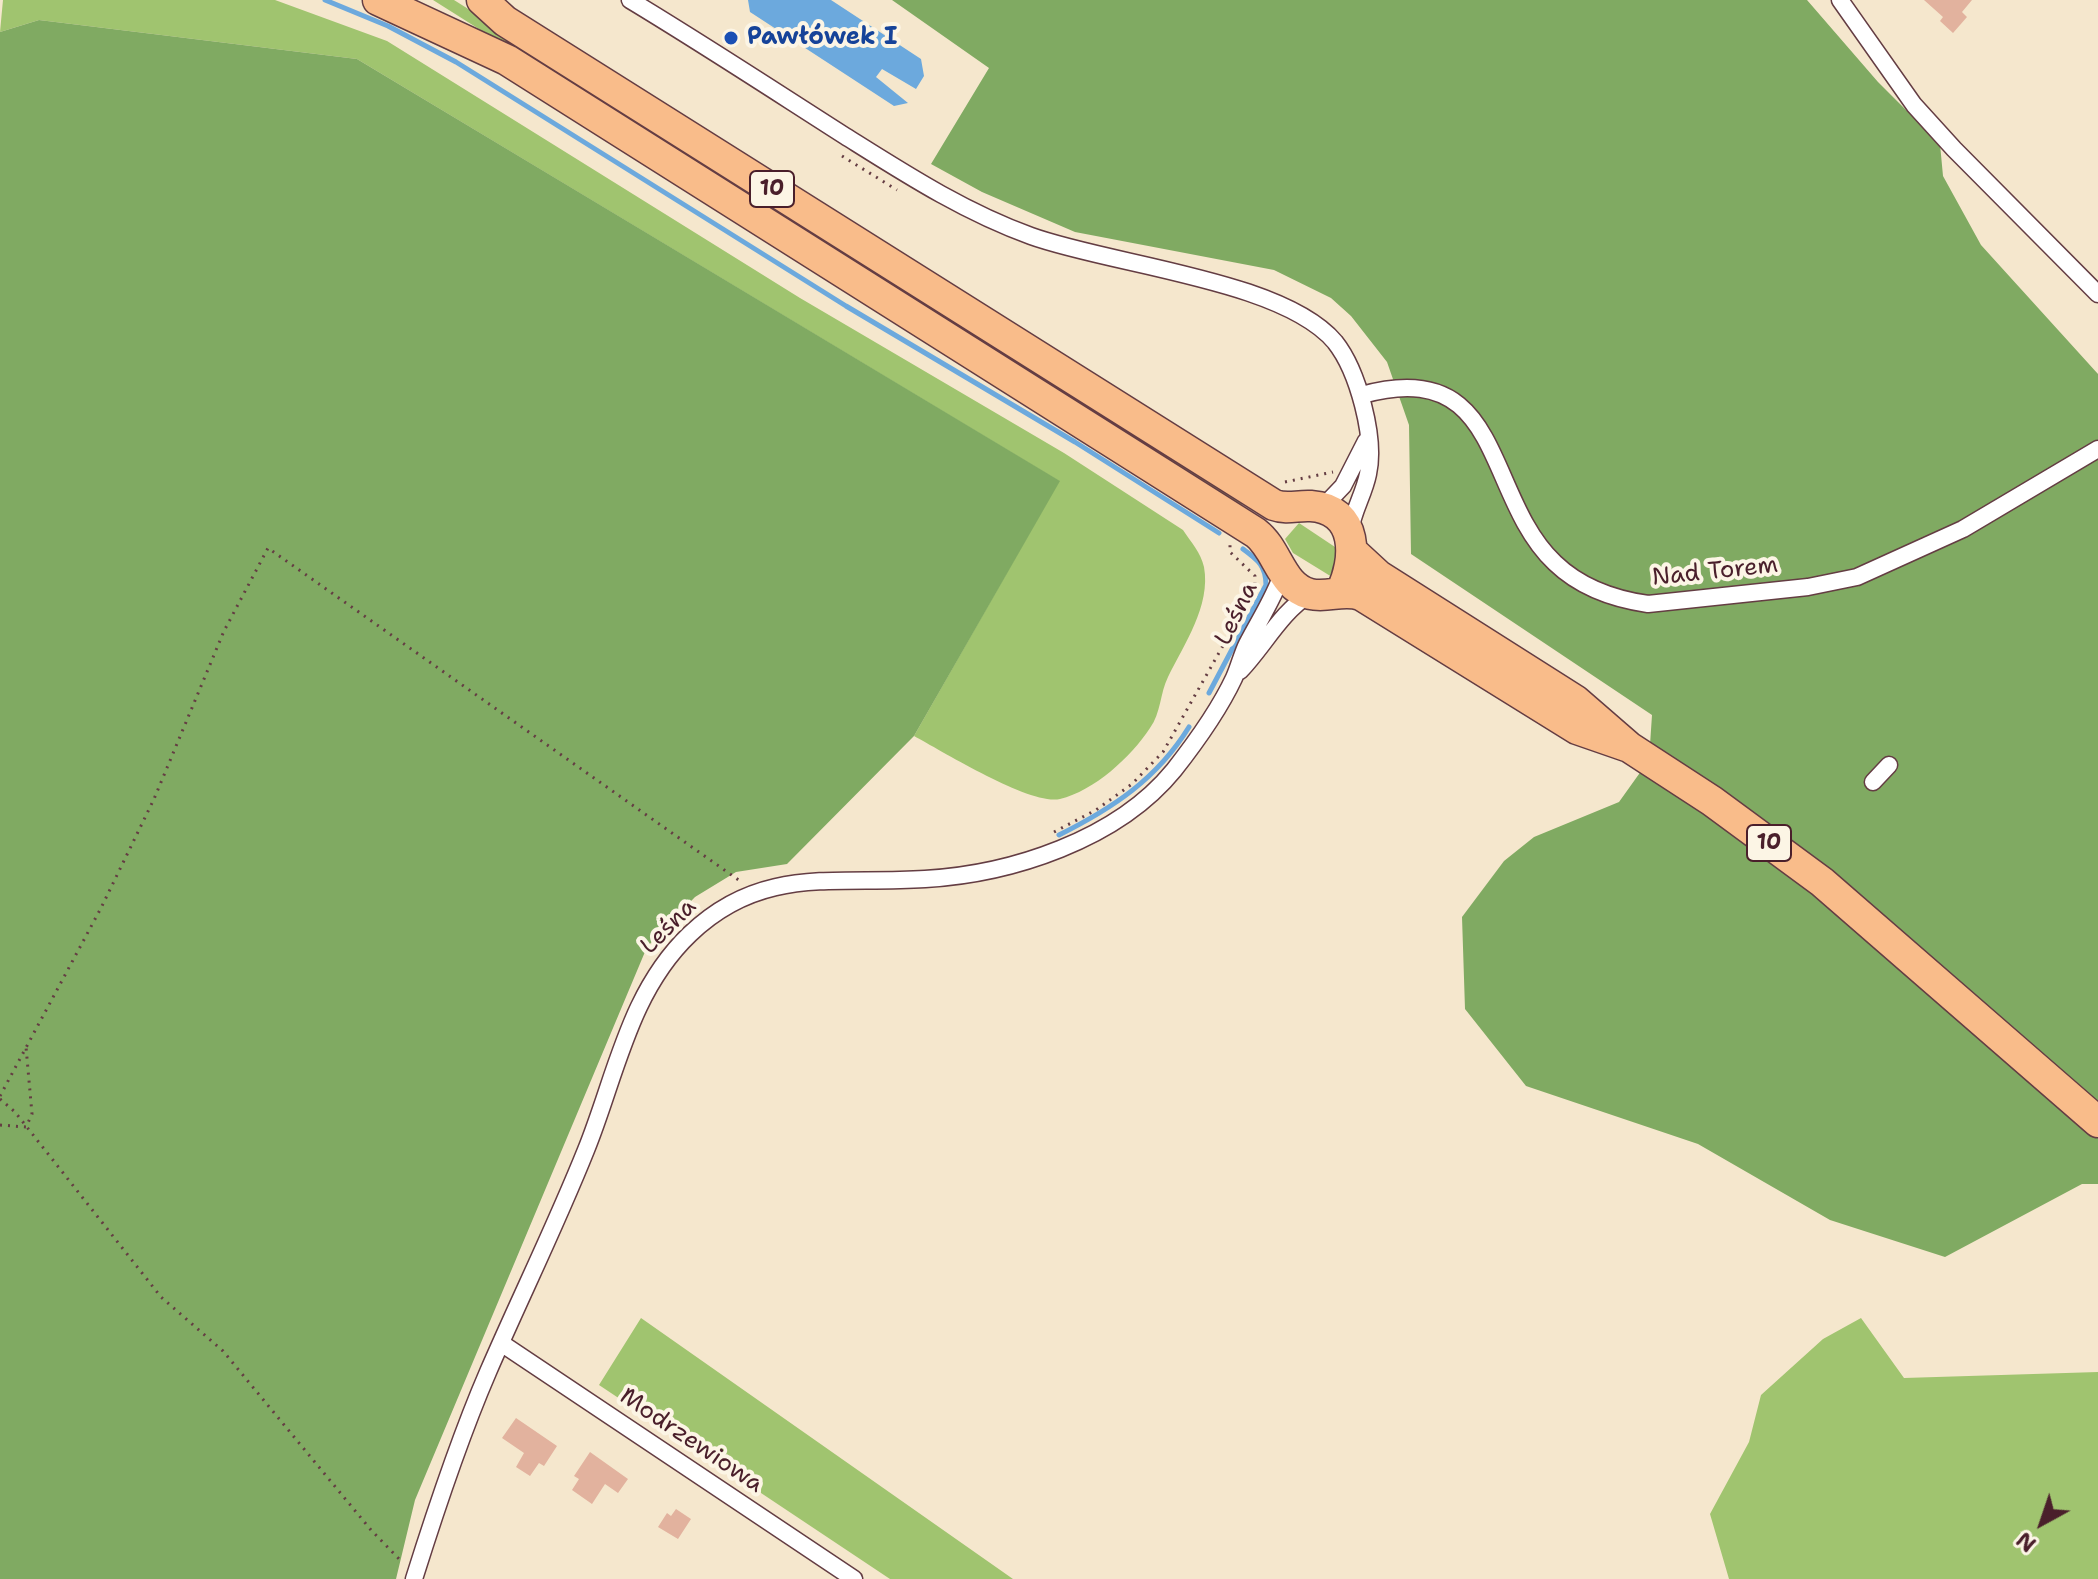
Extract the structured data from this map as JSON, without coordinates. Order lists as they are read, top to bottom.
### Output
{
  "streets": {
    "highway": ["10"],
    "street": ["Nad Torem", "Leśna", "Modrzewiowa"]
  },
  "crossings": [
    ["10", "Leśna"],
    ["Leśna", "Modrzewiowa"]
  ],
  "places": ["Pawłówek I"],
  "north": "bottom left"
}
